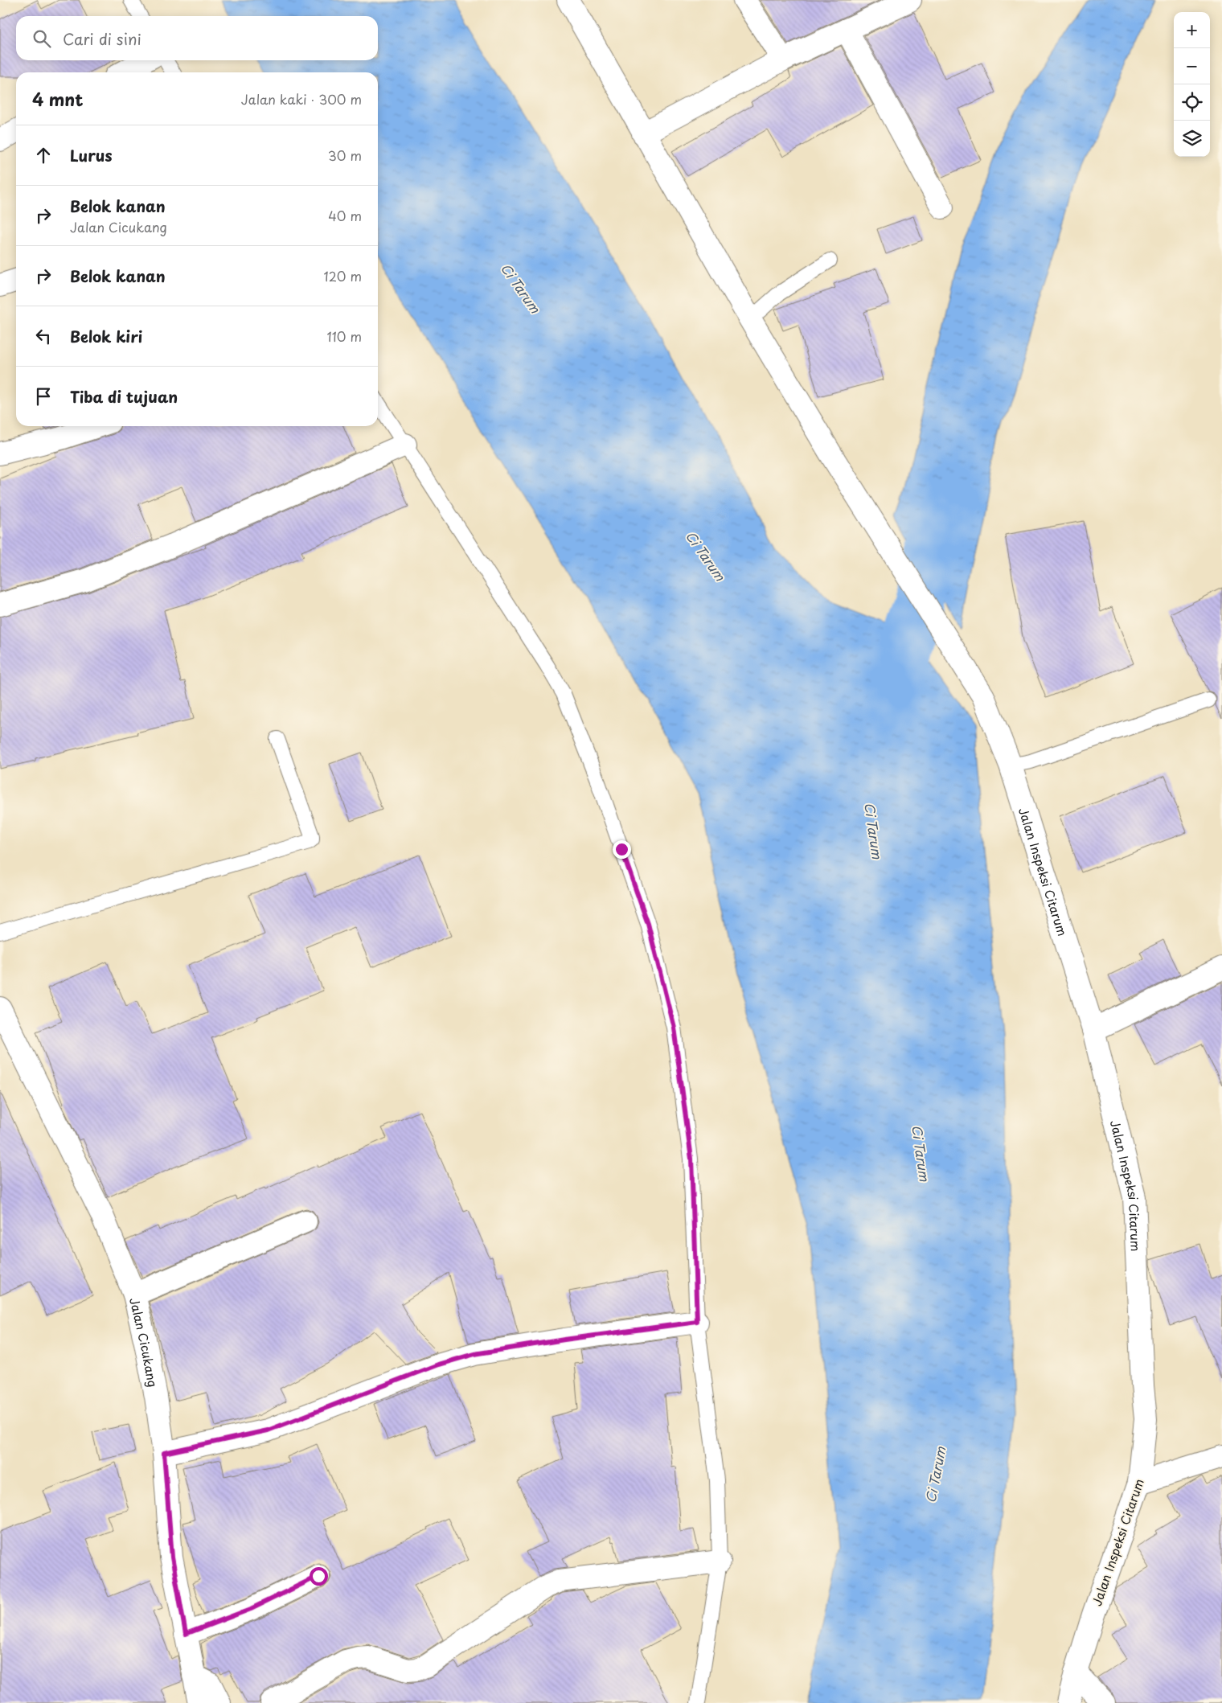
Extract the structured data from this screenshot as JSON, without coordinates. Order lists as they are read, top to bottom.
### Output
{
  "streets": {
    "street": ["Jalan Inspeksi Citarum", "Jalan Cicukang"]
  },
  "water": ["Ci Tarum"],
  "page": {
    "map_buttons": ["+", "−"],
    "search": "Cari di sini",
    "heading": ["4 mnt", "Jalan kaki · 300 m"],
    "list": [
      ["Lurus", "30 m"],
      ["Belok kanan", "Jalan Cicukang", "40 m"],
      ["Belok kanan", "120 m"],
      ["Belok kiri", "110 m"],
      "Tiba di tujuan"
    ]
  }
}
